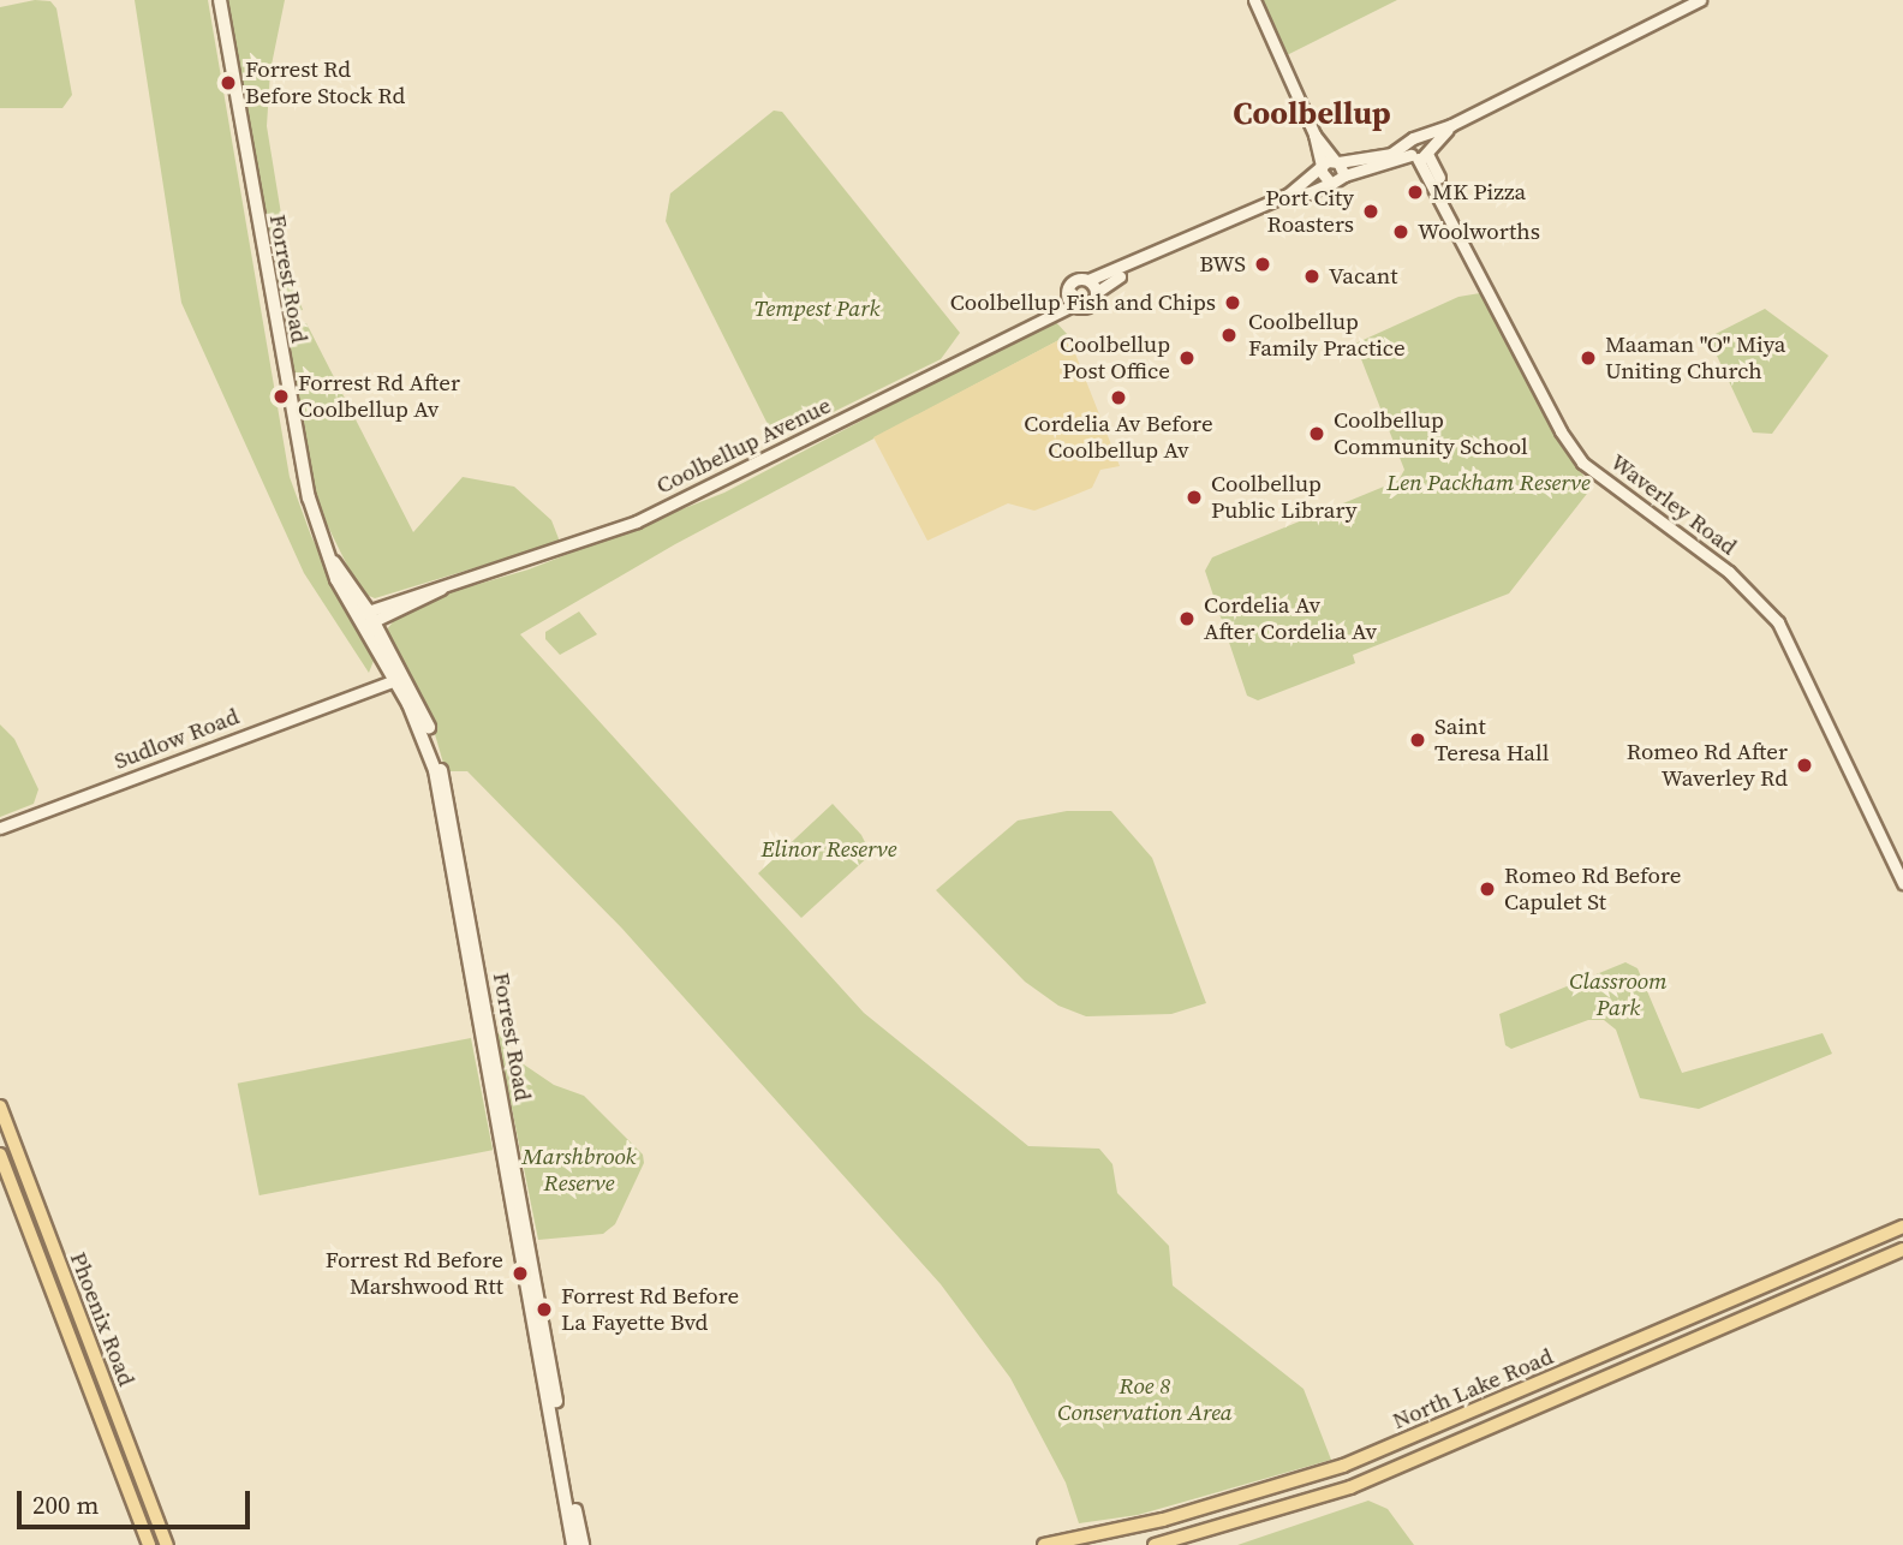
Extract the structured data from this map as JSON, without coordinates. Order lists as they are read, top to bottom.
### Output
{
  "streets": {
    "main road": ["Forrest Road", "Phoenix Road", "North Lake Road"],
    "street": ["Coolbellup Avenue", "Waverley Road", "Sudlow Road"]
  },
  "crossings": [
    ["Forrest Road", "Coolbellup Avenue"],
    ["Forrest Road", "Sudlow Road"]
  ],
  "districts": ["Coolbellup"],
  "parks": [
    "Tempest Park",
    "Len Packham Reserve",
    "Elinor Reserve",
    "Classroom Park",
    "Marshbrook Reserve",
    "Roe 8 Conservation Area"
  ],
  "places": [
    "Forrest Rd Before Stock Rd",
    "MK Pizza",
    "Port City Roasters",
    "Woolworths",
    "BWS",
    "Vacant",
    "Coolbellup Fish and Chips",
    "Coolbellup Family Practice",
    "Coolbellup Post Office",
    "Maaman \"O\" Miya Uniting Church",
    "Forrest Rd After Coolbellup Av",
    "Cordelia Av Before Coolbellup Av",
    "Coolbellup Community School",
    "Coolbellup Public Library",
    "Cordelia Av After Cordelia Av",
    "Saint Teresa Hall",
    "Romeo Rd After Waverley Rd",
    "Romeo Rd Before Capulet St",
    "Forrest Rd Before Marshwood Rtt",
    "Forrest Rd Before La Fayette Bvd"
  ],
  "scale_bar": "200 m"
}
